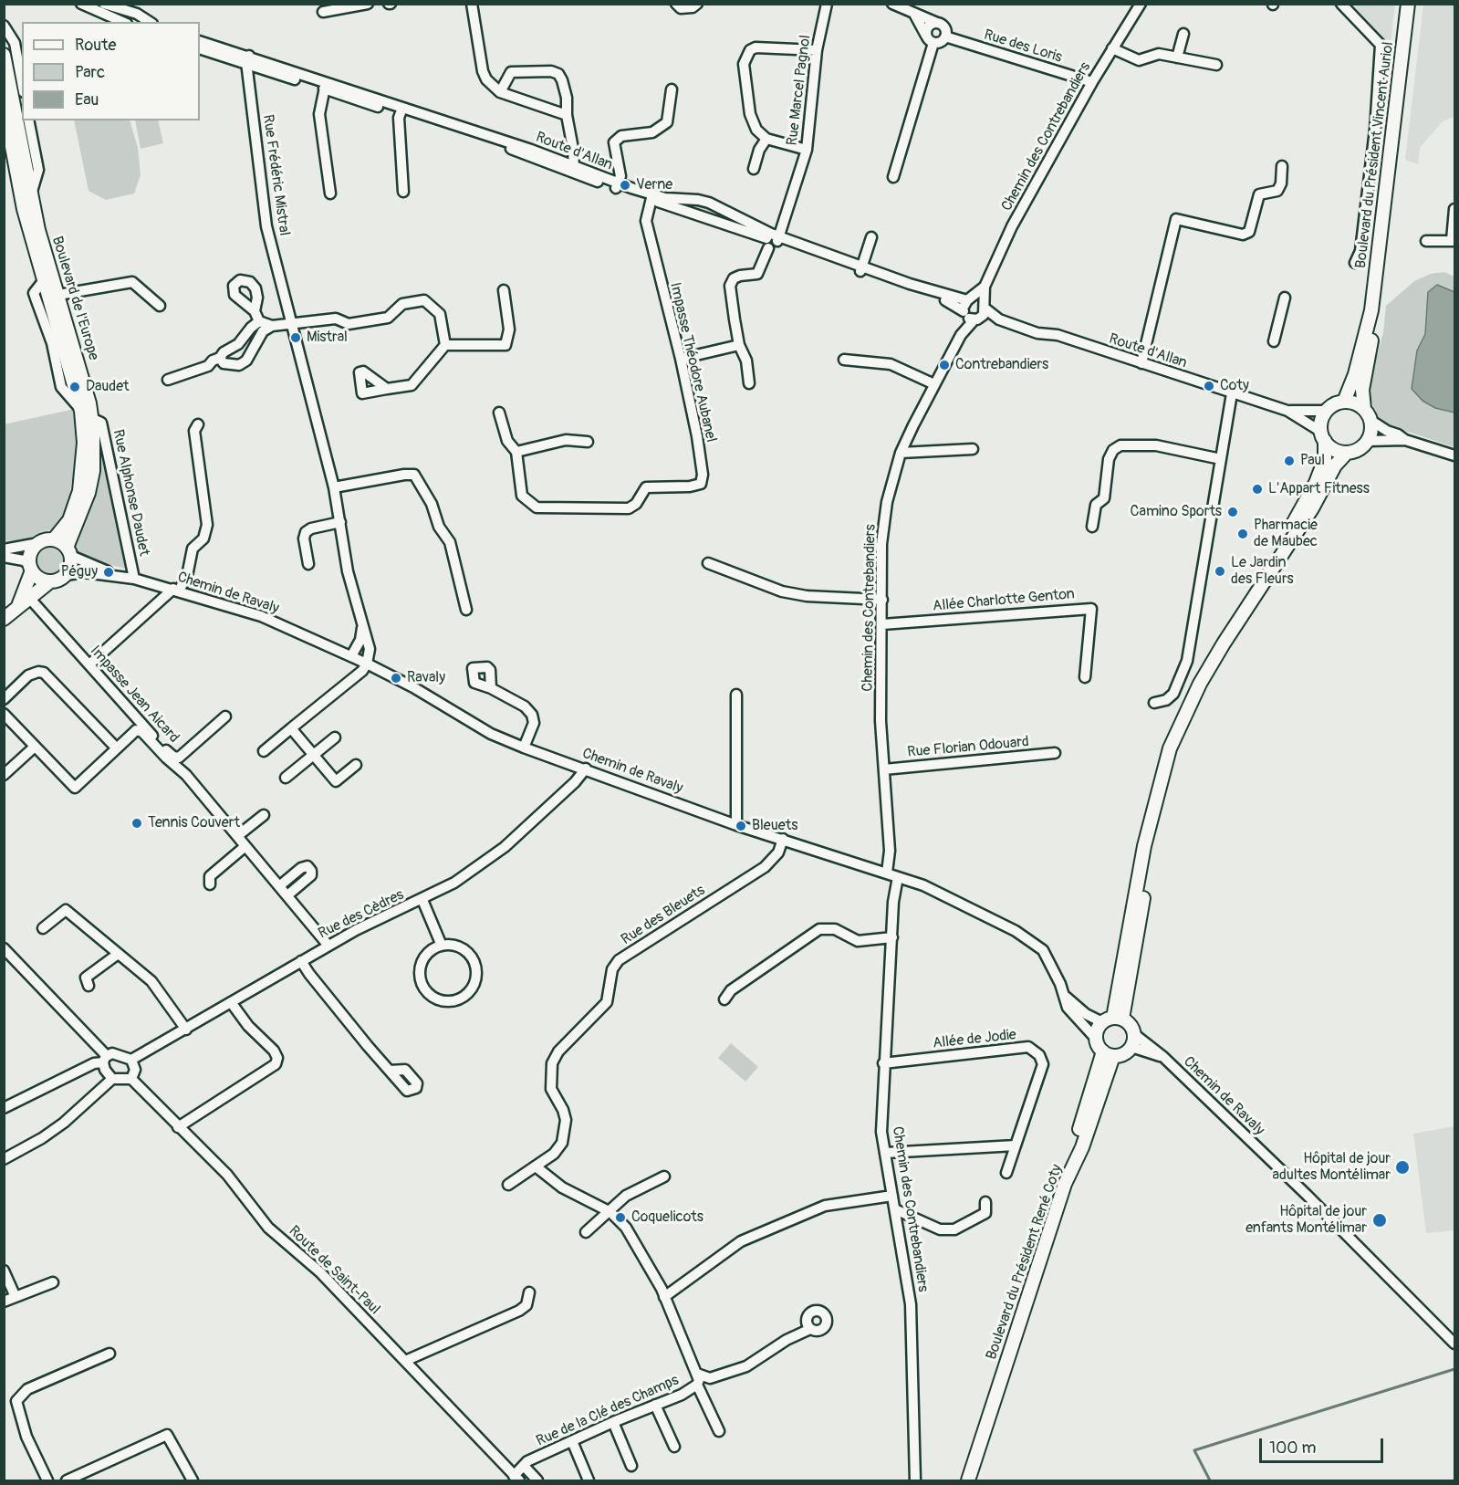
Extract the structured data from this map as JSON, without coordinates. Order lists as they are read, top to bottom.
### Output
{
  "streets": {
    "main road": ["Boulevard du Président Vincent Auriol", "Boulevard de l'Europe", "Boulevard du Président René Coty"],
    "street": [
      "Rue des Loris",
      "Rue Marcel Pagnol",
      "Chemin des Contrebandiers",
      "Route d'Allan",
      "Rue Frédéric Mistral",
      "Impasse Théodore Aubanel",
      "Rue Alphonse Daudet",
      "Chemin de Ravaly",
      "Allée Charlotte Genton",
      "Impasse Jean Aicard",
      "Rue Florian Odouard",
      "Rue des Cèdres",
      "Rue des Bleuets",
      "Allée de Jodie",
      "Route de Saint-Paul",
      "Rue de la Clé des Champs"
    ]
  },
  "crossings": [
    ["Rue des Loris", "Chemin des Contrebandiers"],
    ["Rue Marcel Pagnol", "Route d'Allan"],
    ["Chemin des Contrebandiers", "Route d'Allan"],
    ["Chemin des Contrebandiers", "Chemin de Ravaly"],
    ["Chemin des Contrebandiers", "Allée Charlotte Genton"],
    ["Chemin des Contrebandiers", "Rue Florian Odouard"],
    ["Chemin des Contrebandiers", "Allée de Jodie"],
    ["Route d'Allan", "Boulevard du Président Vincent Auriol"],
    ["Route d'Allan", "Rue Frédéric Mistral"],
    ["Route d'Allan", "Impasse Théodore Aubanel"],
    ["Rue Frédéric Mistral", "Chemin de Ravaly"],
    ["Boulevard de l'Europe", "Rue Alphonse Daudet"],
    ["Boulevard de l'Europe", "Chemin de Ravaly"],
    ["Rue Alphonse Daudet", "Chemin de Ravaly"],
    ["Chemin de Ravaly", "Rue des Cèdres"],
    ["Chemin de Ravaly", "Rue des Bleuets"],
    ["Chemin de Ravaly", "Boulevard du Président René Coty"],
    ["Rue des Cèdres", "Route de Saint-Paul"],
    ["Route de Saint-Paul", "Rue de la Clé des Champs"]
  ],
  "places": [
    "Verne",
    "Mistral",
    "Contrebandiers",
    "Coty",
    "Daudet",
    "Paul",
    "L'Appart Fitness",
    "Camino Sports",
    "Pharmacie de Maubec",
    "Le Jardin des Fleurs",
    "Péguy",
    "Ravaly",
    "Tennis Couvert",
    "Bleuets",
    "Hôpital de jour adultes Montélimar",
    "Coquelicots",
    "Hôpital de jour enfants Montélimar"
  ],
  "legend": ["Route", "Parc", "Eau"],
  "scale_bar": "100 m"
}
